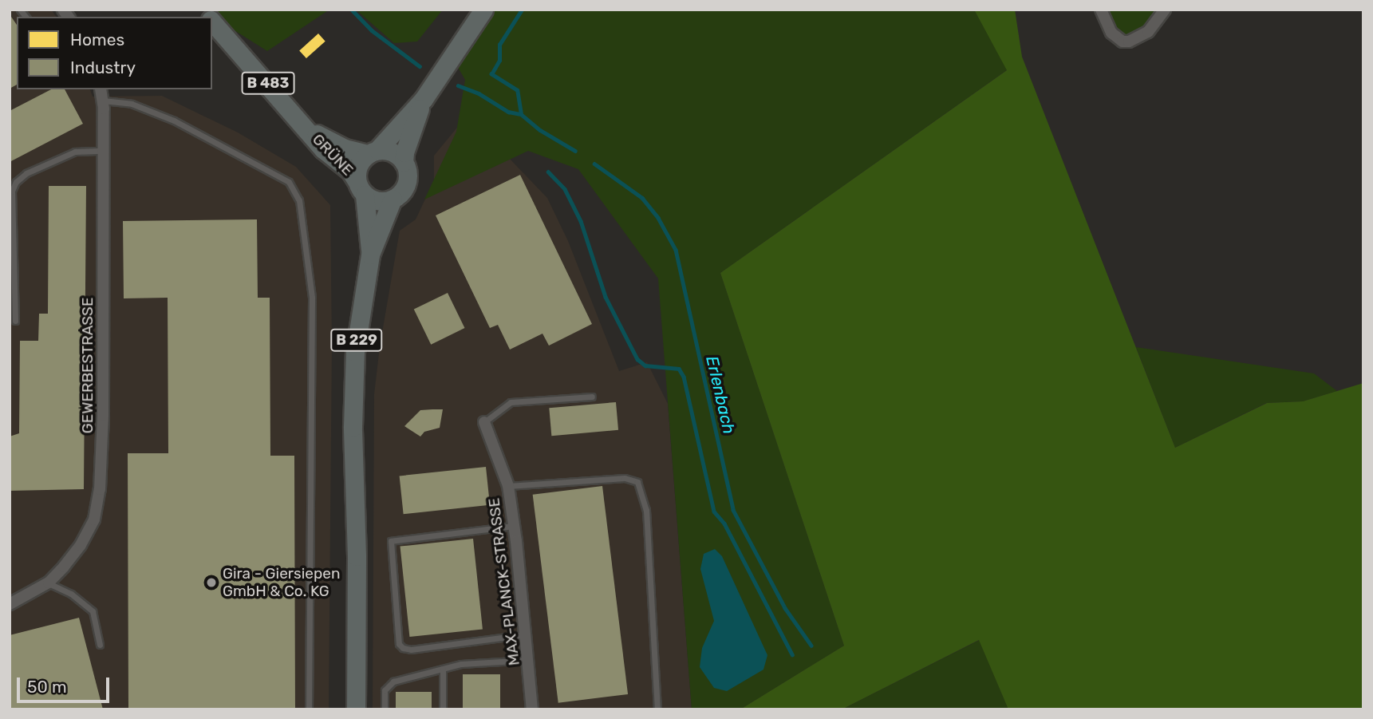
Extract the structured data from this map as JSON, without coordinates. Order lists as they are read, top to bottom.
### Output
{
  "streets": {
    "main road": ["B 483", "GRÜNE", "B 229"],
    "street": ["GEWERBESTRASSE", "MAX-PLANCK-STRASSE"]
  },
  "crossings": [
    ["GRÜNE", "B 229"]
  ],
  "water": ["Erlenbach"],
  "places": ["Gira - Giersiepen GmbH & Co. KG"],
  "legend": ["Homes", "Industry"],
  "scale_bar": "50 m"
}
